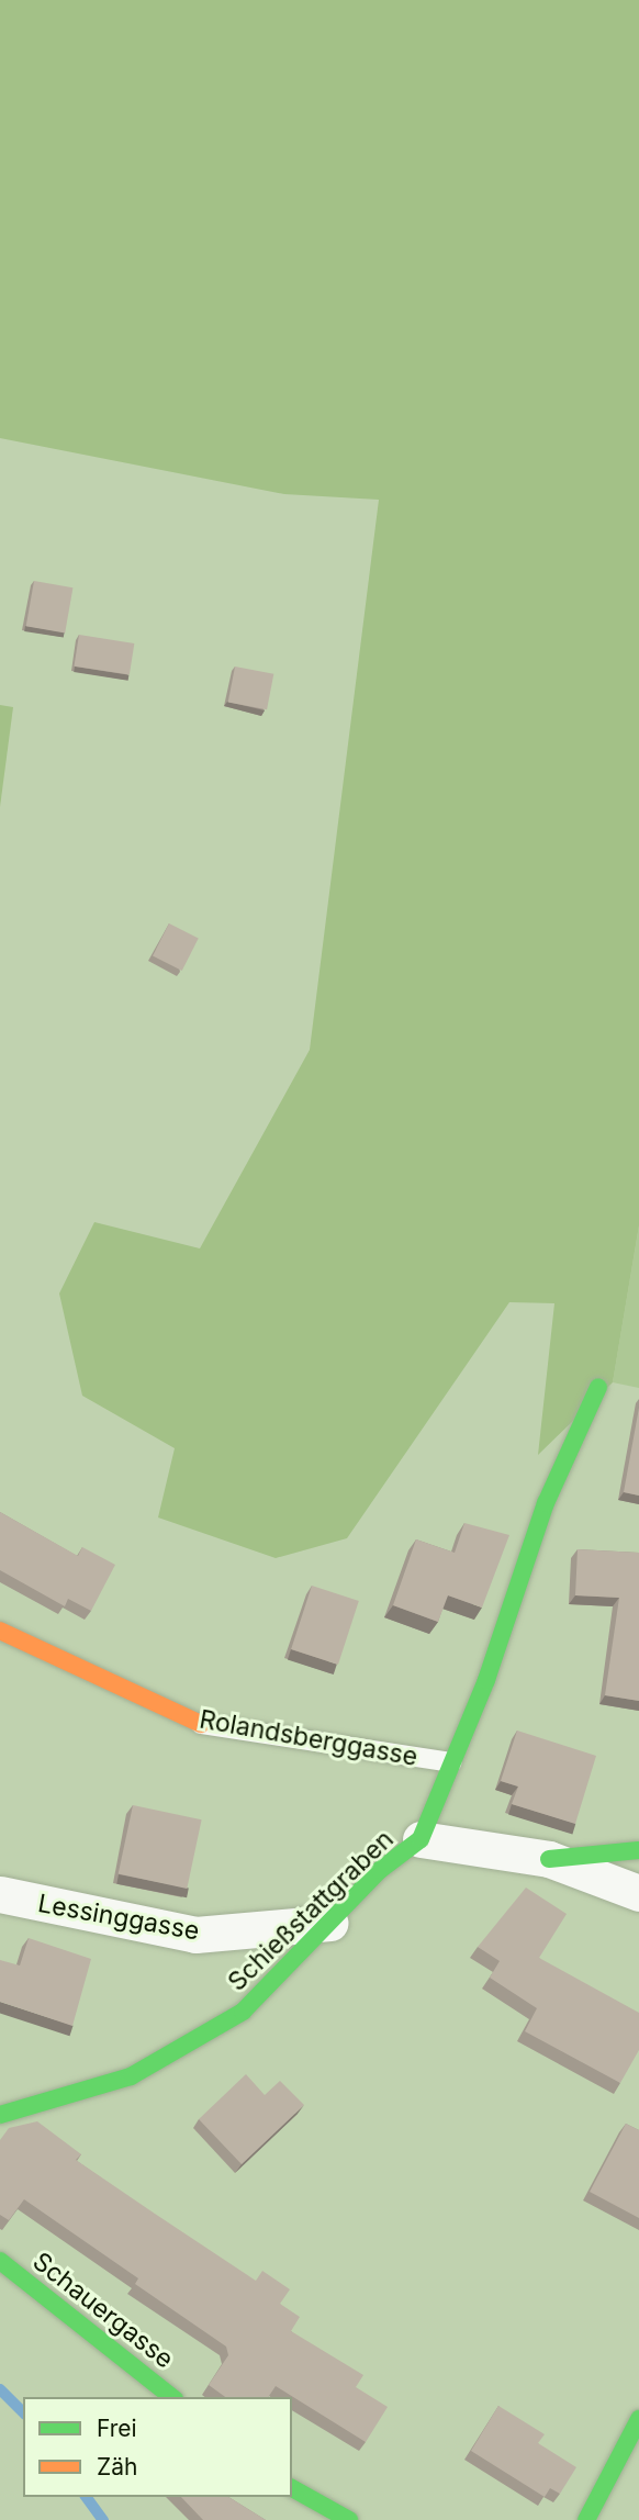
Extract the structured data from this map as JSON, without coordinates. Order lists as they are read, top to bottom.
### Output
{
  "streets": {
    "street": [
      "Rolandsberggasse",
      "Schießstattgraben",
      "Lessinggasse",
      "Schauergasse"
    ]
  },
  "crossings": [
    ["Rolandsberggasse", "Schießstattgraben"],
    ["Schießstattgraben", "Lessinggasse"]
  ],
  "legend": ["Frei", "Zäh"]
}
